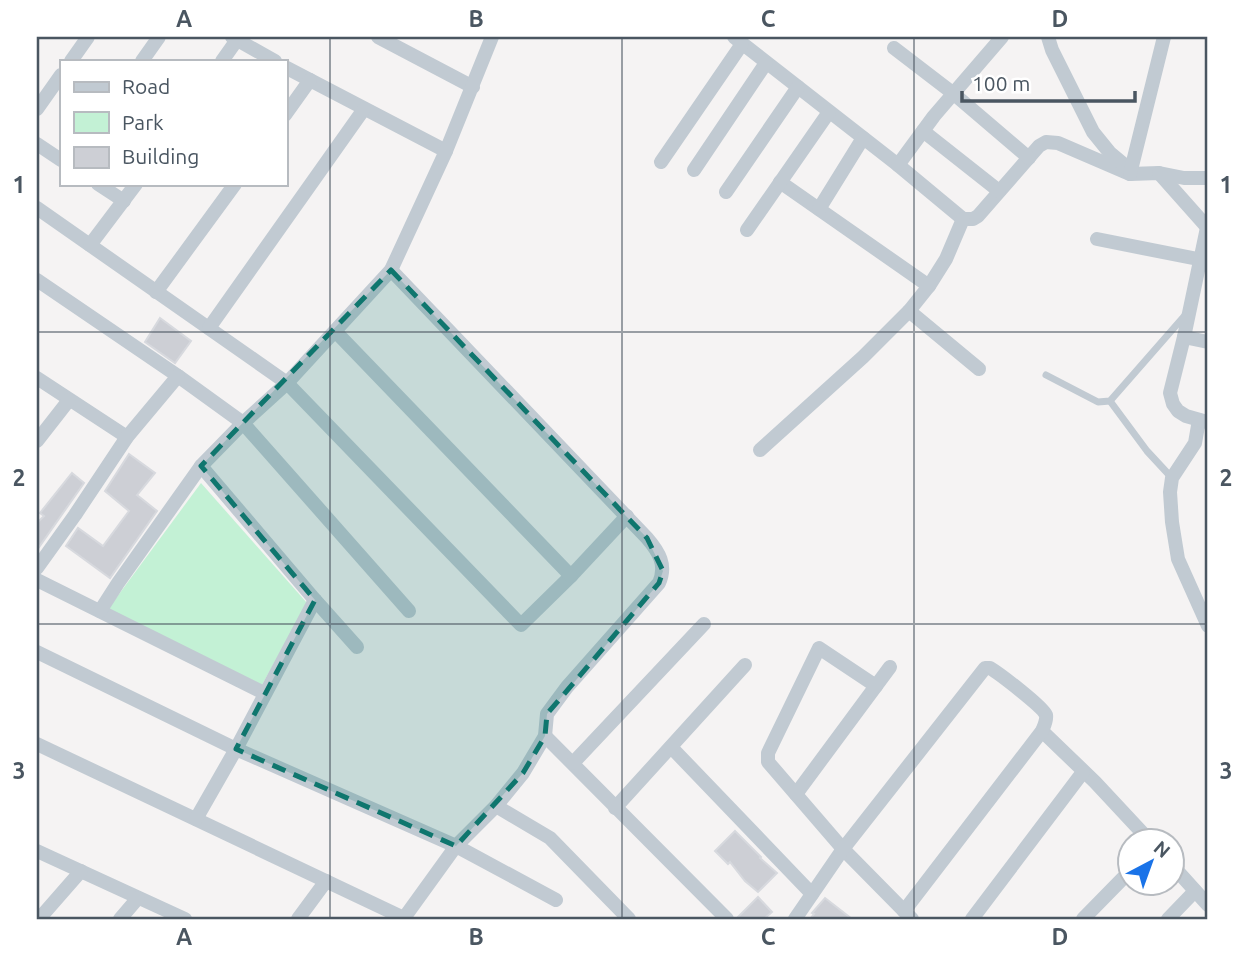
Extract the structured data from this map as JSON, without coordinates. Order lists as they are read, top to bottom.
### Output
{
  "legend": ["Road", "Park", "Building"],
  "scale_bar": "100 m",
  "north": "top right",
  "grid": {
    "columns": [
      "A",
      "B",
      "C",
      "D"
    ],
    "rows": ["1", "2", "3"]
  }
}
